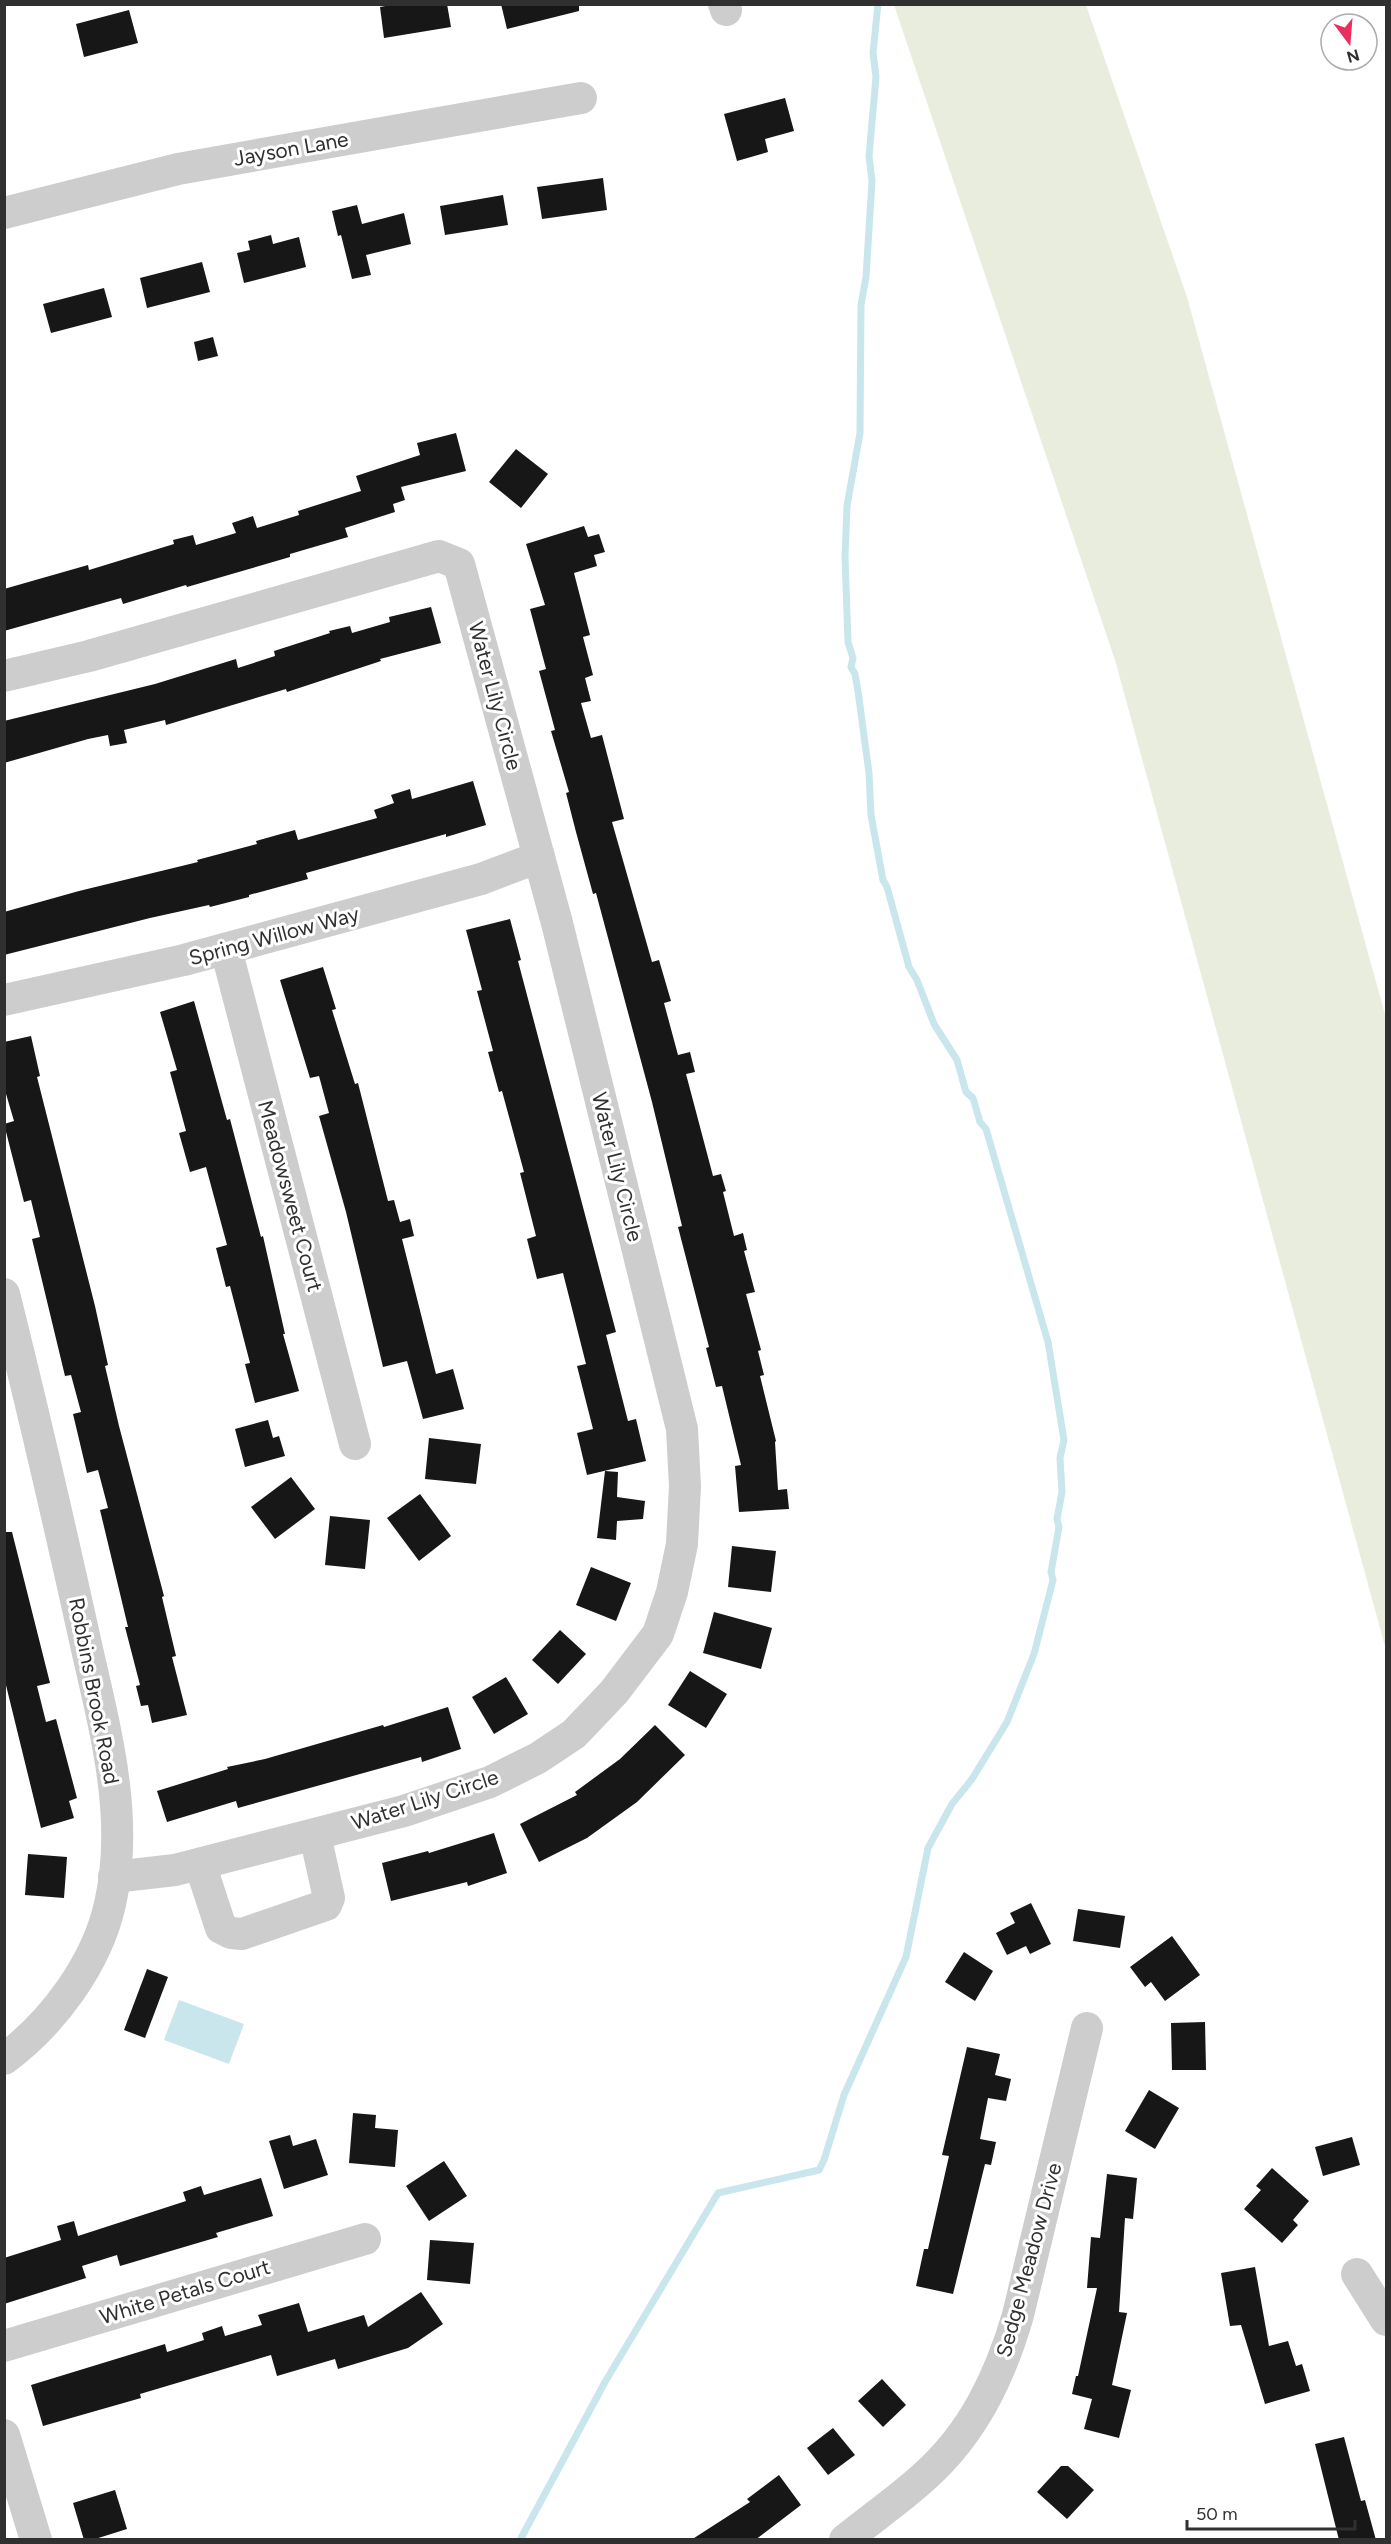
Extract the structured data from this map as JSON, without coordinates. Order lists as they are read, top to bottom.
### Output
{
  "streets": {
    "street": [
      "Jayson Lane",
      "Water Lily Circle",
      "Spring Willow Way",
      "Meadowsweet Court",
      "Robbins Brook Road",
      "Sedge Meadow Drive",
      "White Petals Court"
    ]
  },
  "crossings": [
    ["Water Lily Circle", "Spring Willow Way"],
    ["Water Lily Circle", "Robbins Brook Road"],
    ["Spring Willow Way", "Meadowsweet Court"]
  ],
  "scale_bar": "50 m",
  "north": "bottom"
}
